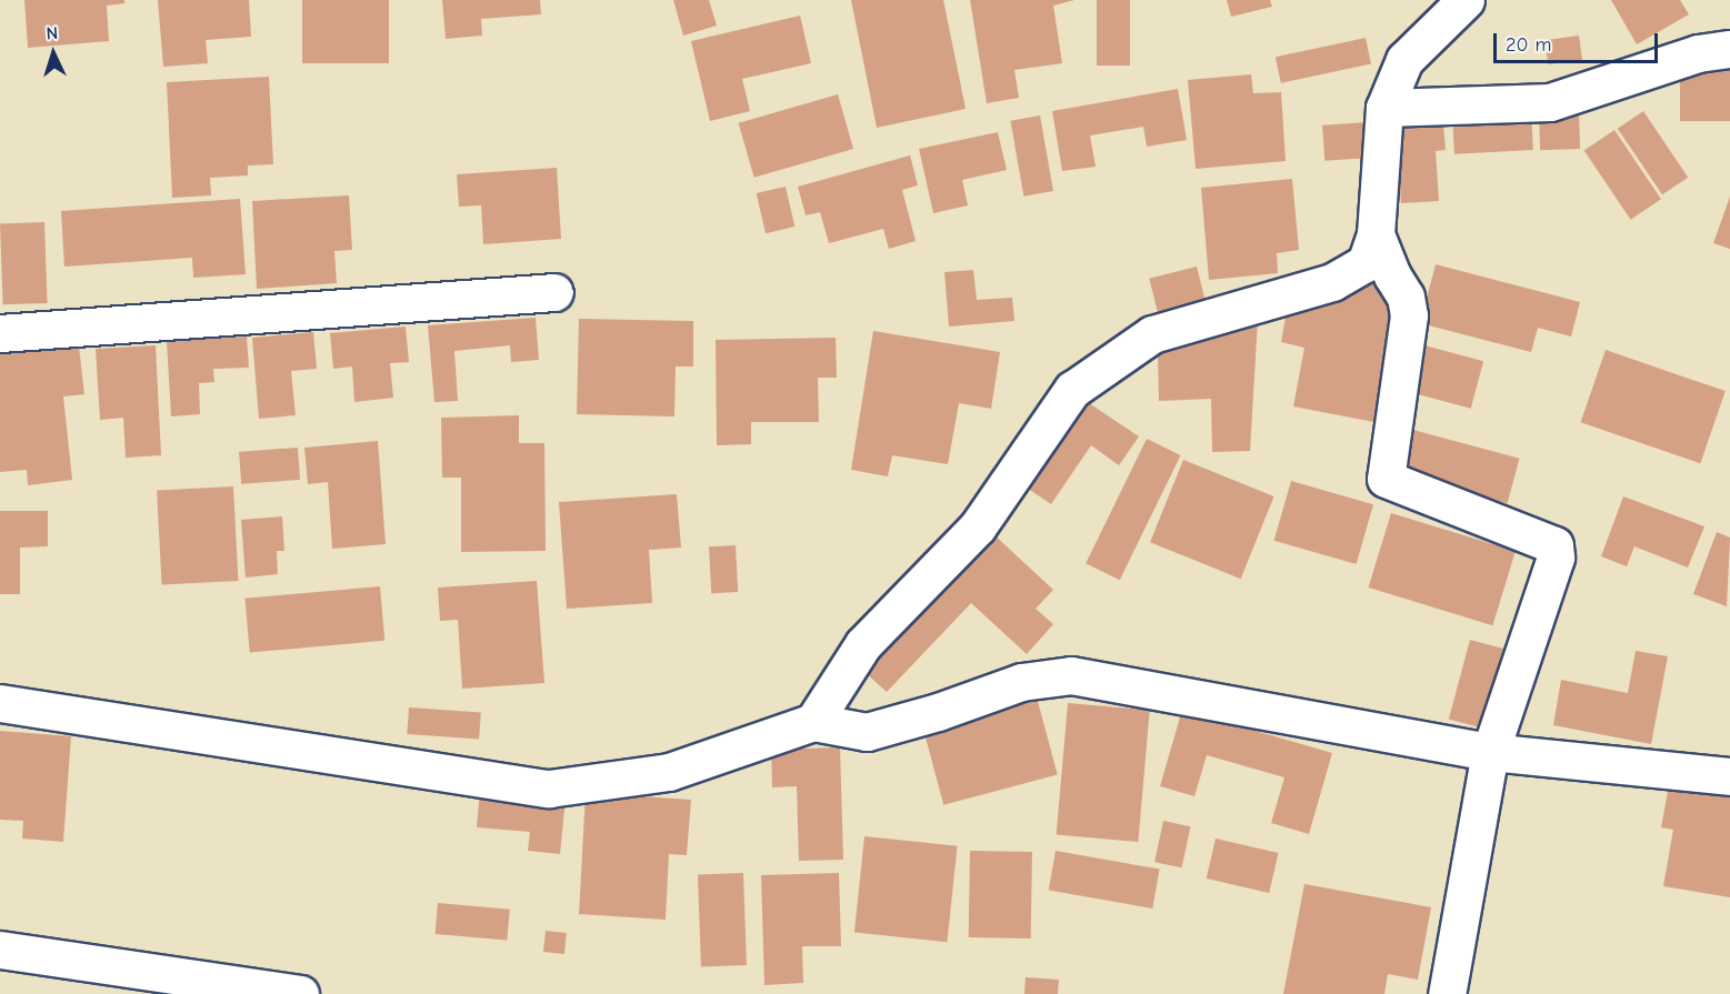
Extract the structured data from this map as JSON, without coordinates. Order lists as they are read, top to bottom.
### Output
{
  "scale_bar": "20 m",
  "north": "top"
}
